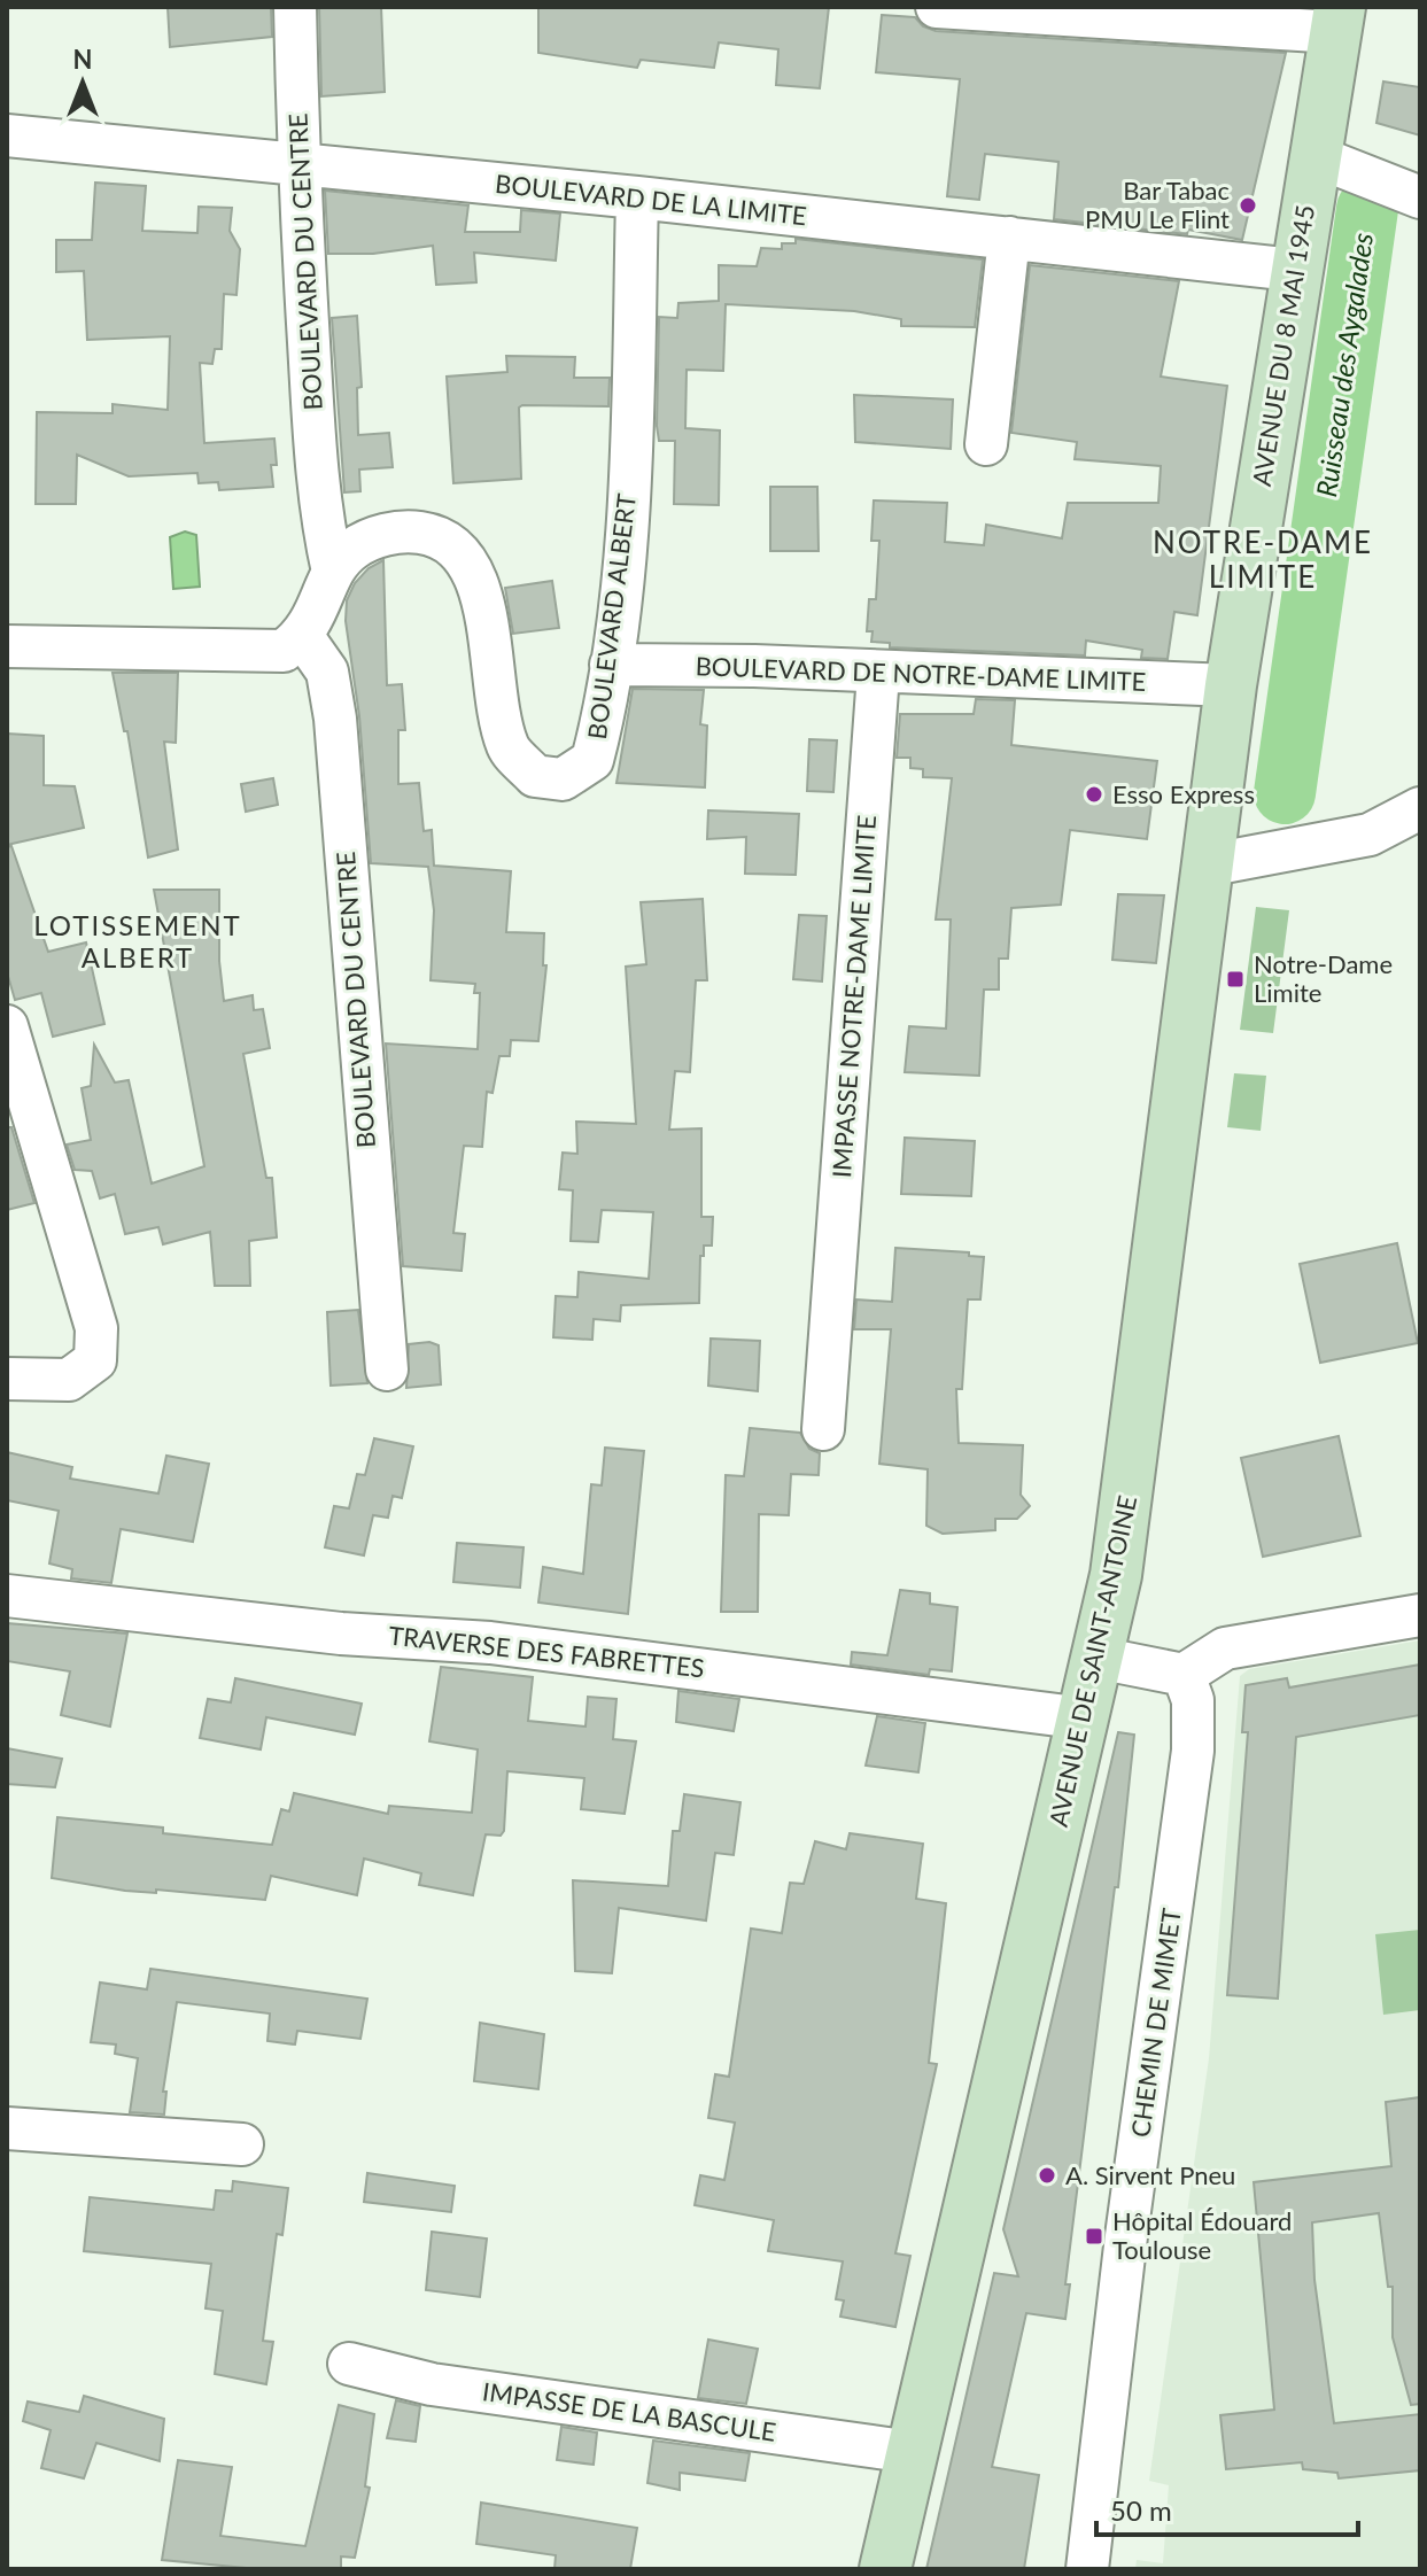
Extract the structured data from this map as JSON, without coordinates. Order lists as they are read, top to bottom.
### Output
{
  "streets": {
    "main road": ["AVENUE DU 8 MAI 1945", "AVENUE DE SAINT-ANTOINE"],
    "street": [
      "BOULEVARD DE LA LIMITE",
      "BOULEVARD DU CENTRE",
      "BOULEVARD ALBERT",
      "BOULEVARD DE NOTRE-DAME LIMITE",
      "IMPASSE NOTRE-DAME LIMITE",
      "TRAVERSE DES FABRETTES",
      "CHEMIN DE MIMET",
      "IMPASSE DE LA BASCULE"
    ]
  },
  "crossings": [
    ["BOULEVARD DE LA LIMITE", "BOULEVARD DU CENTRE"],
    ["BOULEVARD DE LA LIMITE", "AVENUE DU 8 MAI 1945"],
    ["BOULEVARD DE LA LIMITE", "BOULEVARD ALBERT"],
    ["BOULEVARD DU CENTRE", "BOULEVARD ALBERT"],
    ["AVENUE DU 8 MAI 1945", "BOULEVARD DE NOTRE-DAME LIMITE"],
    ["AVENUE DU 8 MAI 1945", "AVENUE DE SAINT-ANTOINE"],
    ["BOULEVARD ALBERT", "BOULEVARD DE NOTRE-DAME LIMITE"],
    ["BOULEVARD DE NOTRE-DAME LIMITE", "IMPASSE NOTRE-DAME LIMITE"],
    ["BOULEVARD DE NOTRE-DAME LIMITE", "AVENUE DE SAINT-ANTOINE"],
    ["TRAVERSE DES FABRETTES", "AVENUE DE SAINT-ANTOINE"],
    ["AVENUE DE SAINT-ANTOINE", "IMPASSE DE LA BASCULE"]
  ],
  "districts": ["NOTRE-DAME LIMITE", "LOTISSEMENT ALBERT"],
  "water": ["Ruisseau des Aygalades"],
  "places": {
    "other": ["Bar Tabac PMU Le Flint", "Esso Express", "A. Sirvent Pneu"],
    "transit": ["Notre-Dame Limite", "Hôpital Édouard Toulouse"]
  },
  "scale_bar": "50 m",
  "north": "top"
}
